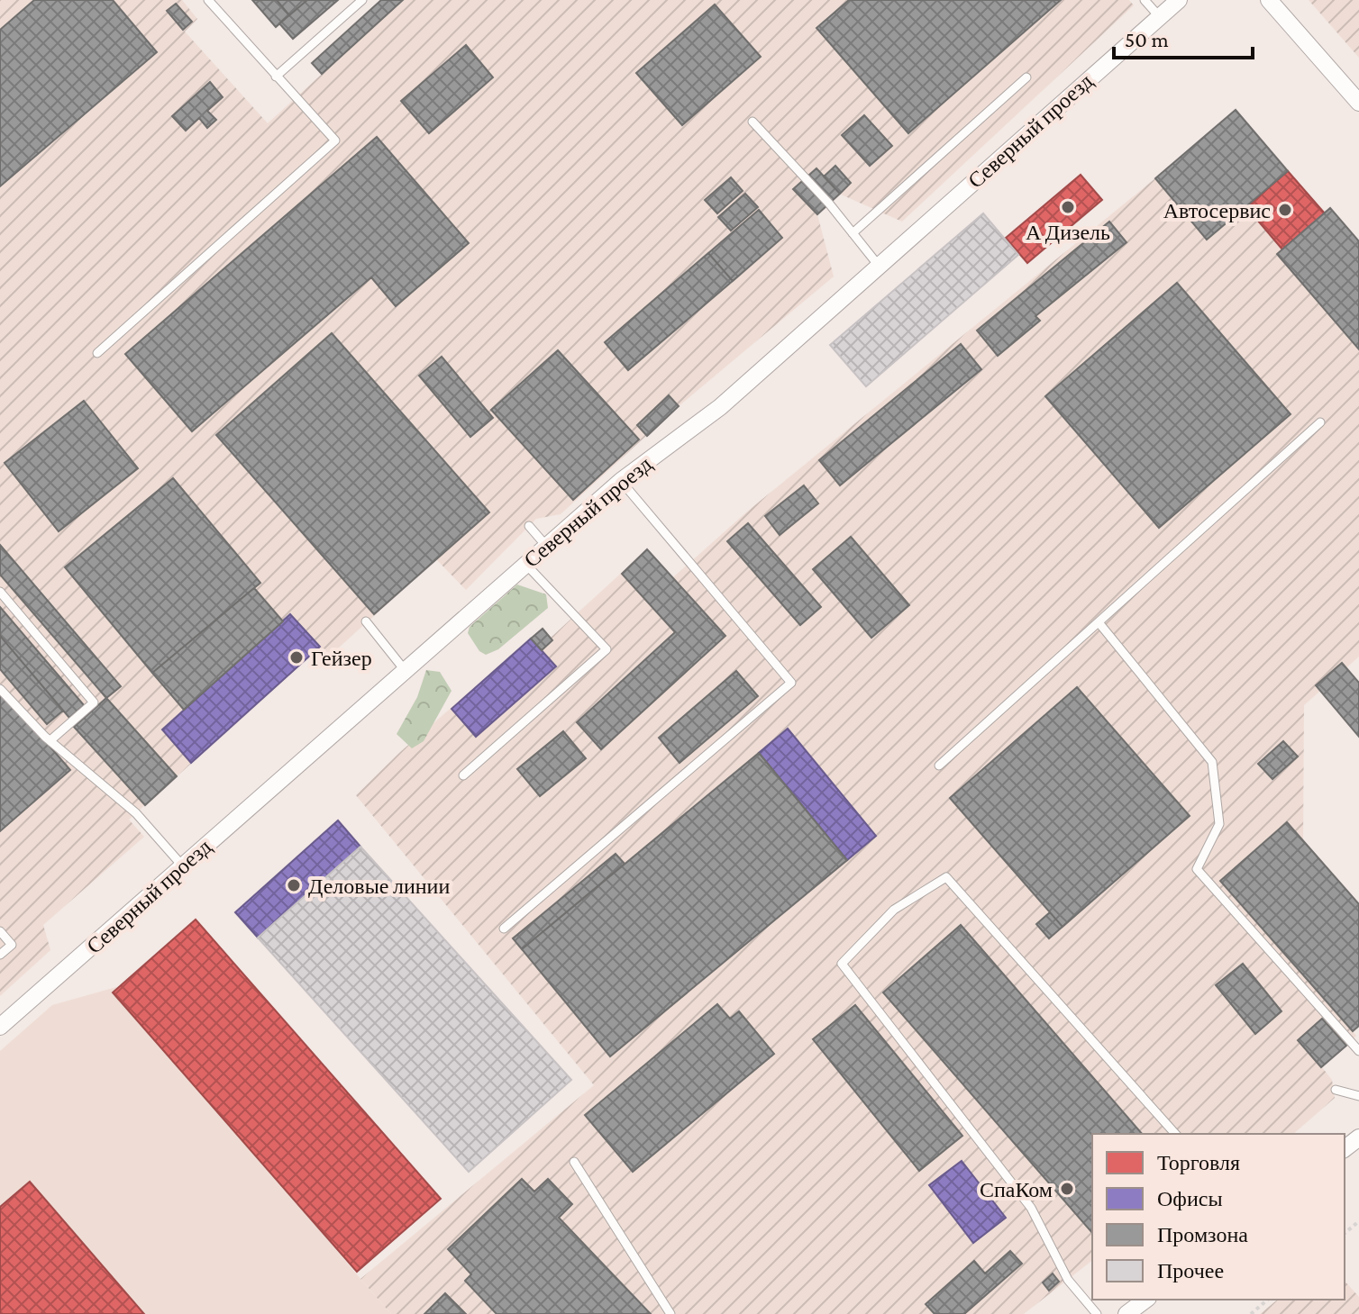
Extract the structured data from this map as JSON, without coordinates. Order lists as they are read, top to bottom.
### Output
{
  "streets": {
    "street": ["Северный проезд"]
  },
  "places": [
    "А Дизель",
    "Автосервис",
    "Гейзер",
    "Деловые линии",
    "СпаКом"
  ],
  "legend": [
    "Торговля",
    "Офисы",
    "Промзона",
    "Прочее"
  ],
  "scale_bar": "50 m"
}
